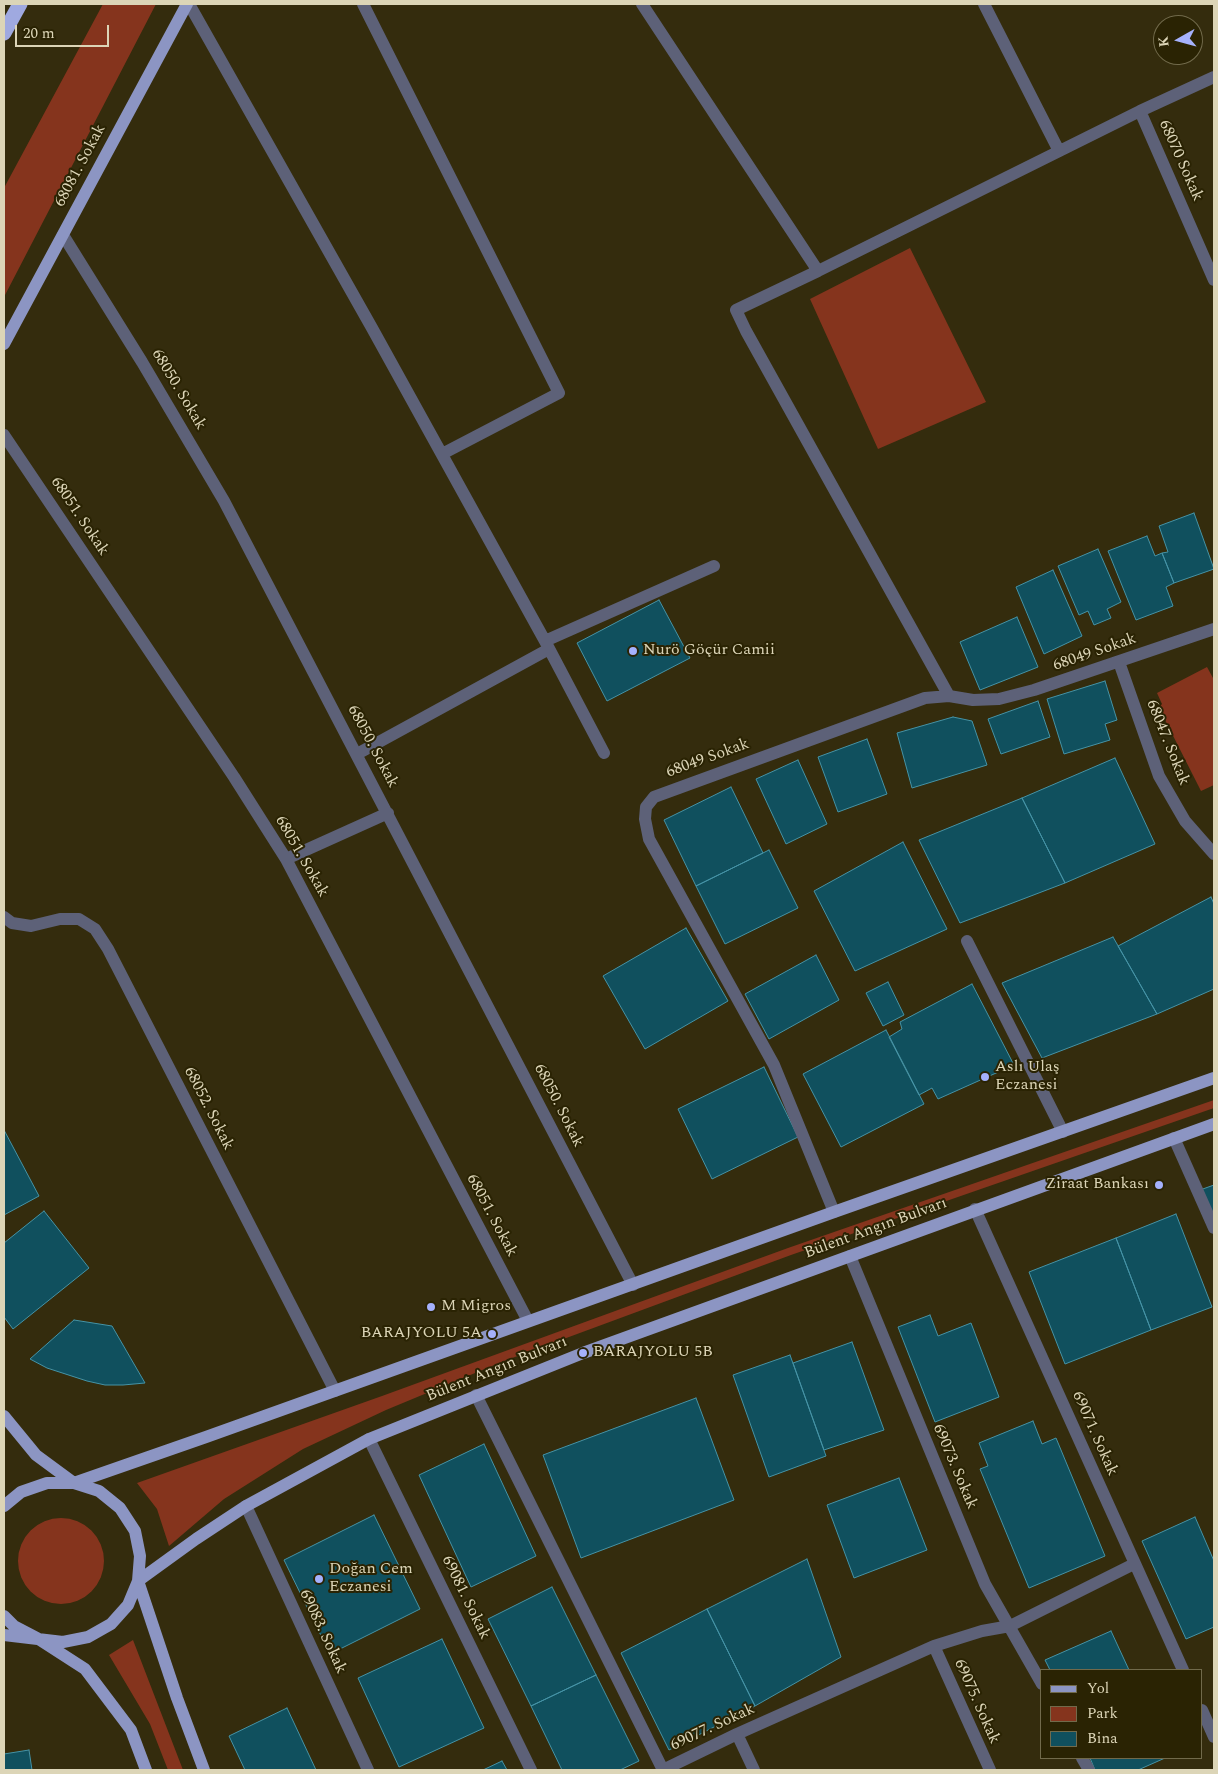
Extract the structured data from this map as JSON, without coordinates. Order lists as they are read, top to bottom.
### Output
{
  "streets": {
    "main road": ["68081. Sokak", "Bülent Angın Bulvarı"],
    "street": [
      "68070 Sokak",
      "68050. Sokak",
      "68051. Sokak",
      "68049 Sokak",
      "68047. Sokak",
      "68052. Sokak",
      "69071. Sokak",
      "69073. Sokak",
      "69081. Sokak",
      "69083. Sokak",
      "69075. Sokak",
      "69077. Sokak"
    ]
  },
  "crossings": [
    ["68081. Sokak", "68050. Sokak"],
    ["68050. Sokak", "Bülent Angın Bulvarı"],
    ["68051. Sokak", "Bülent Angın Bulvarı"],
    ["68049 Sokak", "68047. Sokak"],
    ["68049 Sokak", "Bülent Angın Bulvarı"],
    ["68052. Sokak", "Bülent Angın Bulvarı"],
    ["Bülent Angın Bulvarı", "69071. Sokak"],
    ["Bülent Angın Bulvarı", "69073. Sokak"],
    ["Bülent Angın Bulvarı", "69081. Sokak"],
    ["Bülent Angın Bulvarı", "69083. Sokak"],
    ["Bülent Angın Bulvarı", "69077. Sokak"],
    ["69071. Sokak", "69077. Sokak"],
    ["69073. Sokak", "69077. Sokak"],
    ["69075. Sokak", "69077. Sokak"]
  ],
  "places": [
    "Nurö Göçür Camii",
    "Aslı Ulaş Eczanesi",
    "Ziraat Bankası",
    "M Migros",
    "BARAJYOLU 5A",
    "BARAJYOLU 5B",
    "Doğan Cem Eczanesi"
  ],
  "legend": ["Yol", "Park", "Bina"],
  "scale_bar": "20 m",
  "north": "left"
}
